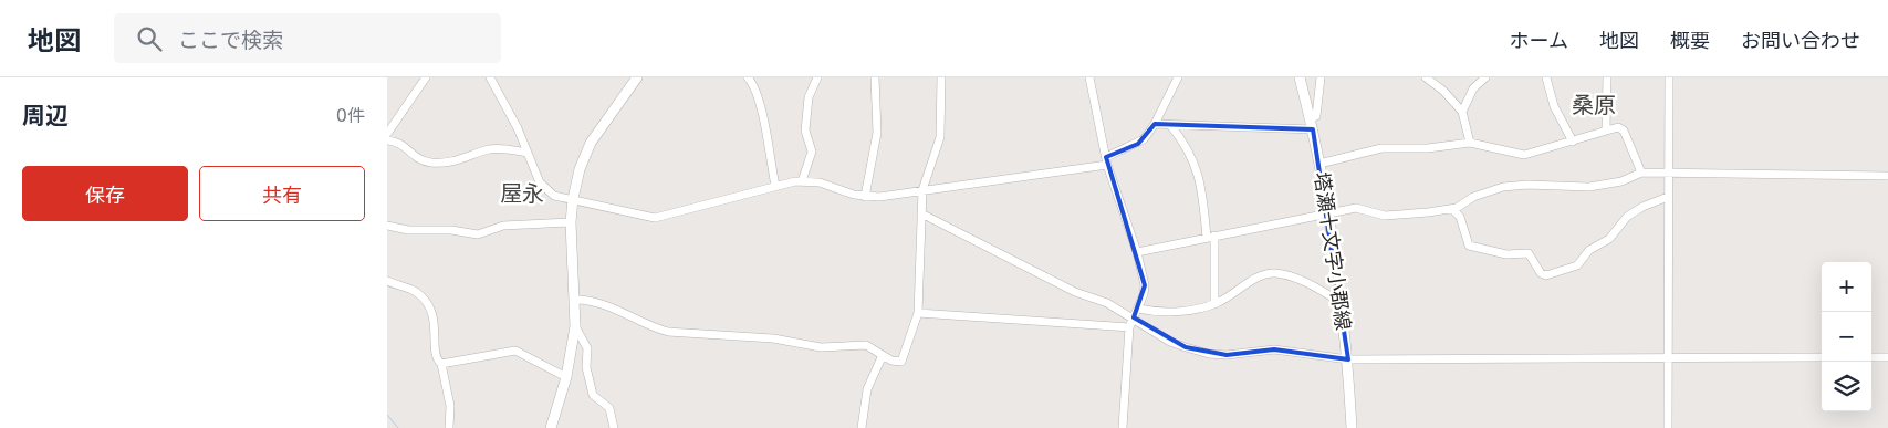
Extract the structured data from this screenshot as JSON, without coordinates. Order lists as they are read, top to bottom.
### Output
{
  "streets": {
    "main road": ["塔瀬十文字小郡線"]
  },
  "districts": ["桑原", "屋永"],
  "page": {
    "header": "地図",
    "search": "ここで検索",
    "nav": [
      "ホーム",
      "地図",
      "概要",
      "お問い合わせ"
    ],
    "heading": ["周辺", "0件"],
    "buttons": ["保存", "共有"],
    "map_buttons": ["+", "−"]
  }
}
